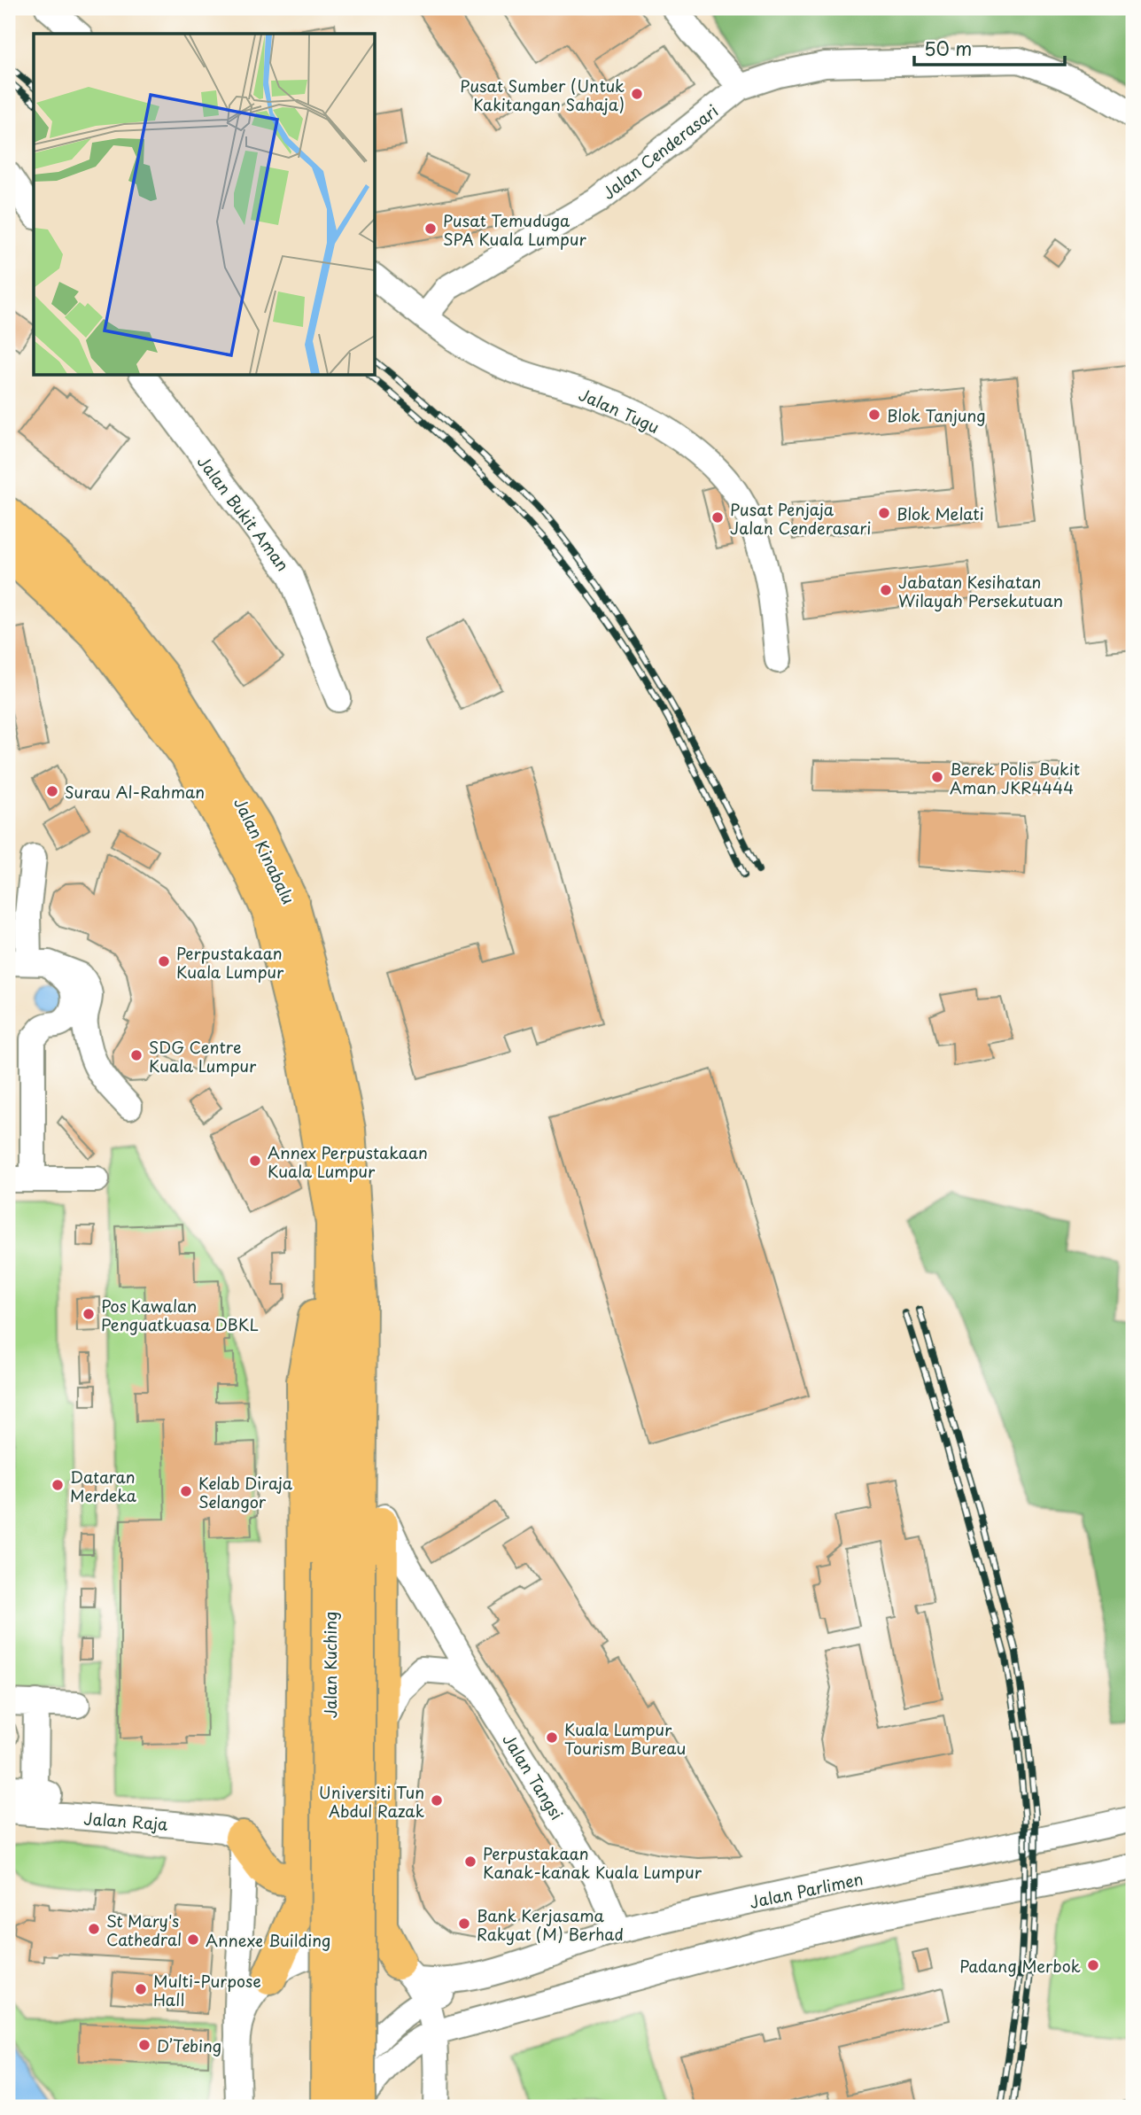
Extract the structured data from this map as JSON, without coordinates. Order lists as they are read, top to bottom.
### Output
{
  "streets": {
    "highway": ["Jalan Kinabalu", "Jalan Kuching"],
    "street": [
      "Jalan Cenderasari",
      "Jalan Tugu",
      "Jalan Bukit Aman",
      "Jalan Tangsi",
      "Jalan Raja",
      "Jalan Parlimen"
    ]
  },
  "crossings": [
    ["Jalan Cenderasari", "Jalan Tugu"],
    ["Jalan Kinabalu", "Jalan Kuching"],
    ["Jalan Tangsi", "Jalan Parlimen"]
  ],
  "places": [
    "Pusat Sumber (Untuk Kakitangan Sahaja)",
    "Pusat Temuduga SPA Kuala Lumpur",
    "Blok Tanjung",
    "Blok Melati",
    "Pusat Penjaja Jalan Cenderasari",
    "Jabatan Kesihatan Wilayah Persekutuan",
    "Berek Polis Bukit Aman JKR4444",
    "Surau Al-Rahman",
    "Perpustakaan Kuala Lumpur",
    "SDG Centre Kuala Lumpur",
    "Annex Perpustakaan Kuala Lumpur",
    "Pos Kawalan Penguatkuasa DBKL",
    "Dataran Merdeka",
    "Kelab Diraja Selangor",
    "Kuala Lumpur Tourism Bureau",
    "Universiti Tun Abdul Razak",
    "Perpustakaan Kanak-kanak Kuala Lumpur",
    "Bank Kerjasama Rakyat (M) Berhad",
    "St Mary's Cathedral",
    "Annexe Building",
    "Padang Merbok",
    "Multi-Purpose Hall",
    "D’Tebing"
  ],
  "scale_bar": "50 m"
}
